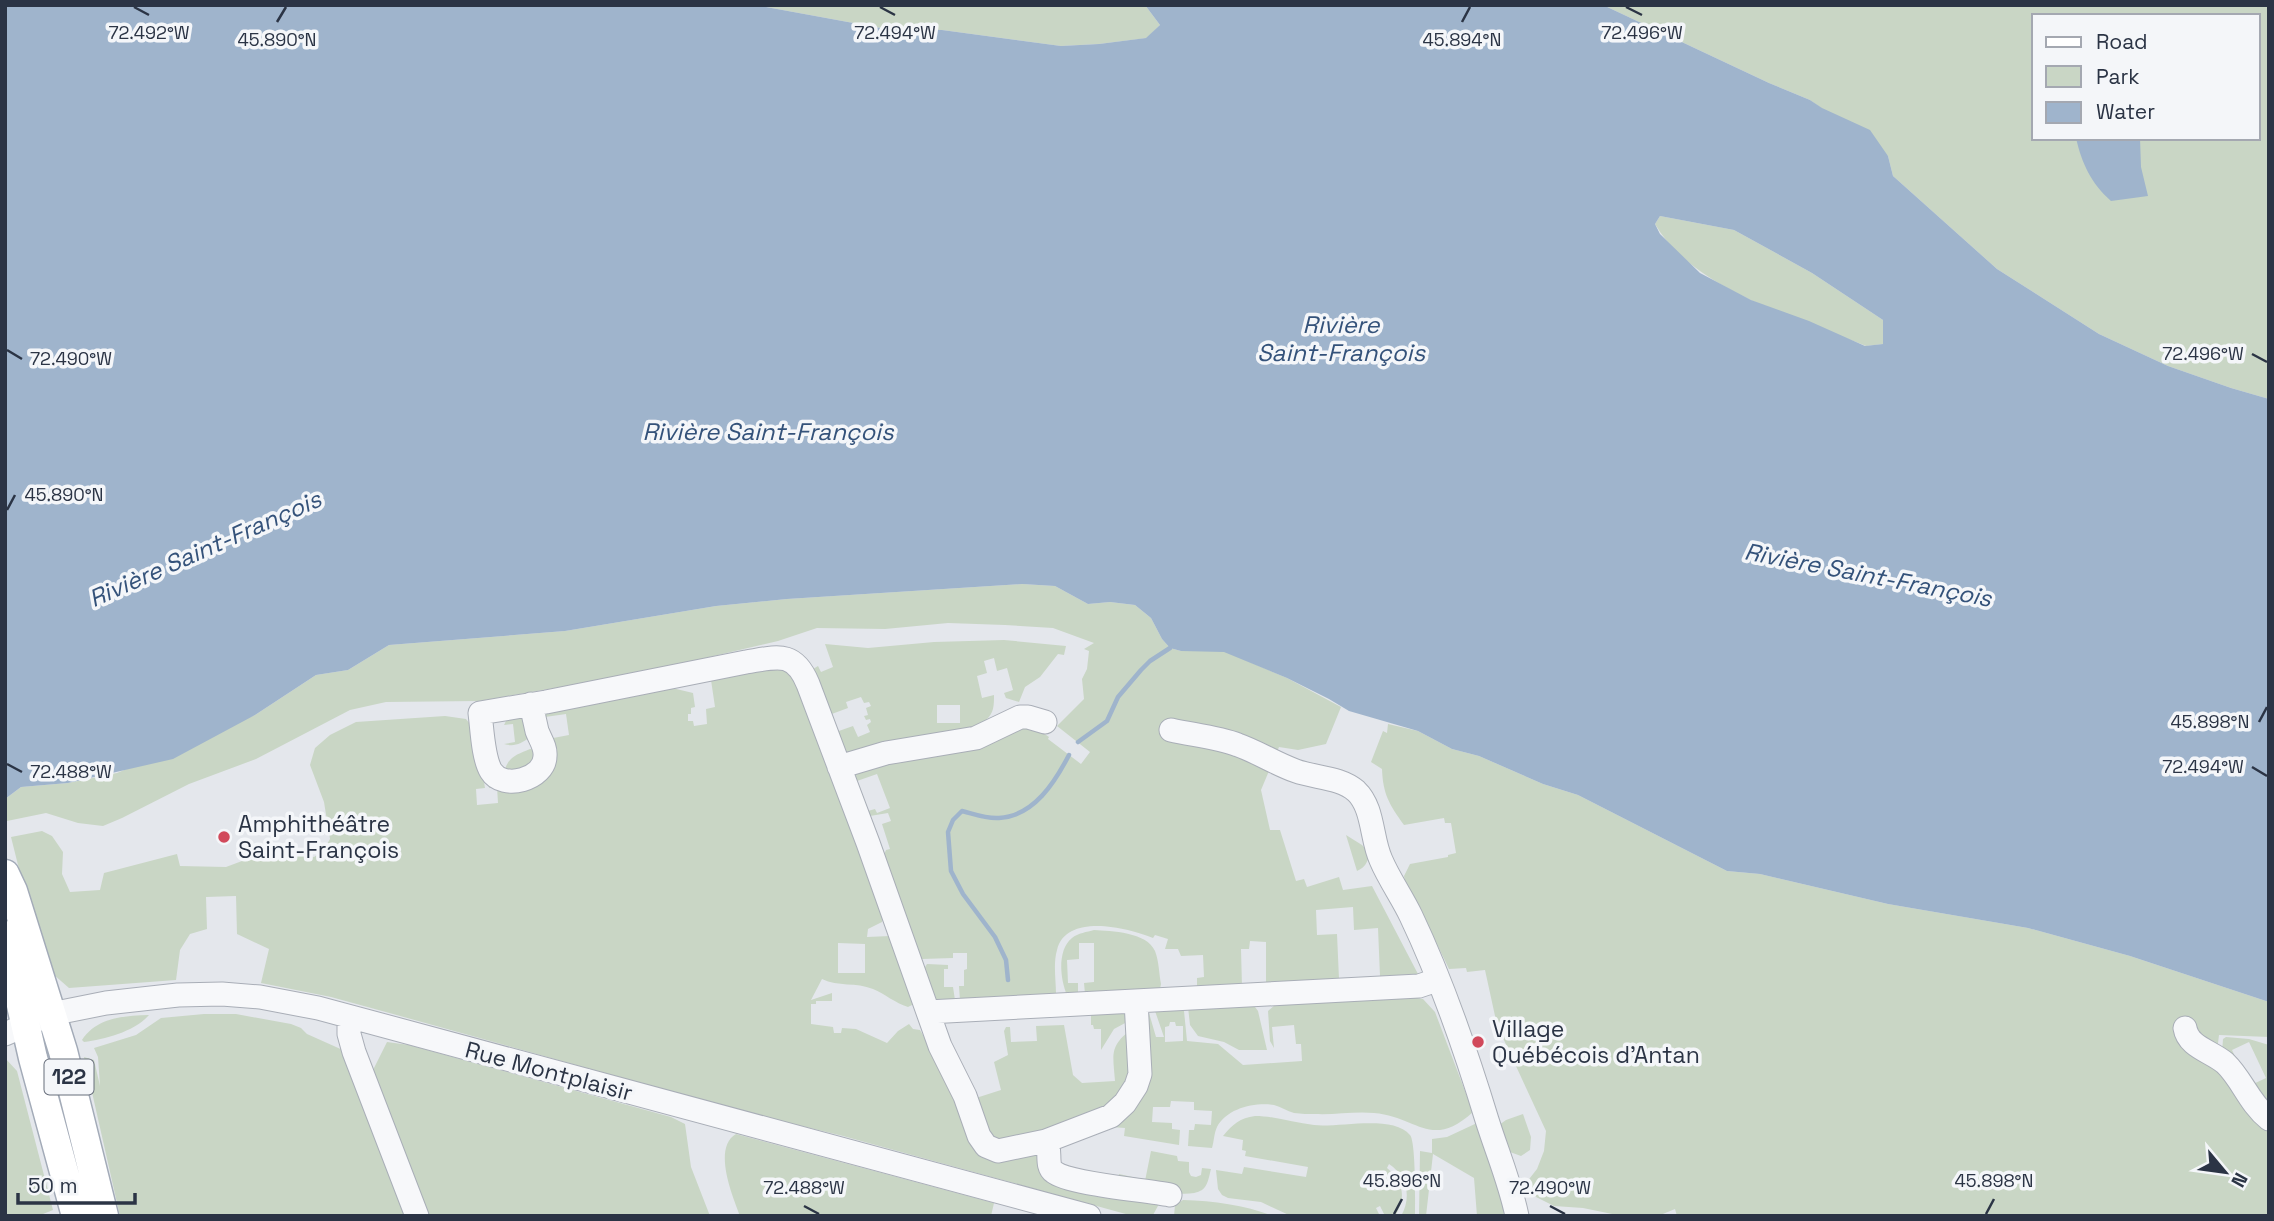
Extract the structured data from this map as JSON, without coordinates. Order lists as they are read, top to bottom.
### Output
{
  "streets": {
    "main road": ["122"],
    "street": ["Rue Montplaisir"]
  },
  "crossings": [
    ["Rue Montplaisir", "122"]
  ],
  "water": ["Rivière Saint-François"],
  "places": ["Amphithéâtre Saint-François", "Village Québécois d'Antan"],
  "legend": ["Road", "Park", "Water"],
  "scale_bar": "50 m",
  "north": "bottom right",
  "coordinates": [
    "72.492°W",
    "72.494°W",
    "72.496°W",
    "45.890°N",
    "45.894°N",
    "72.490°W",
    "45.898°N",
    "72.488°W",
    "45.896°N"
  ]
}
